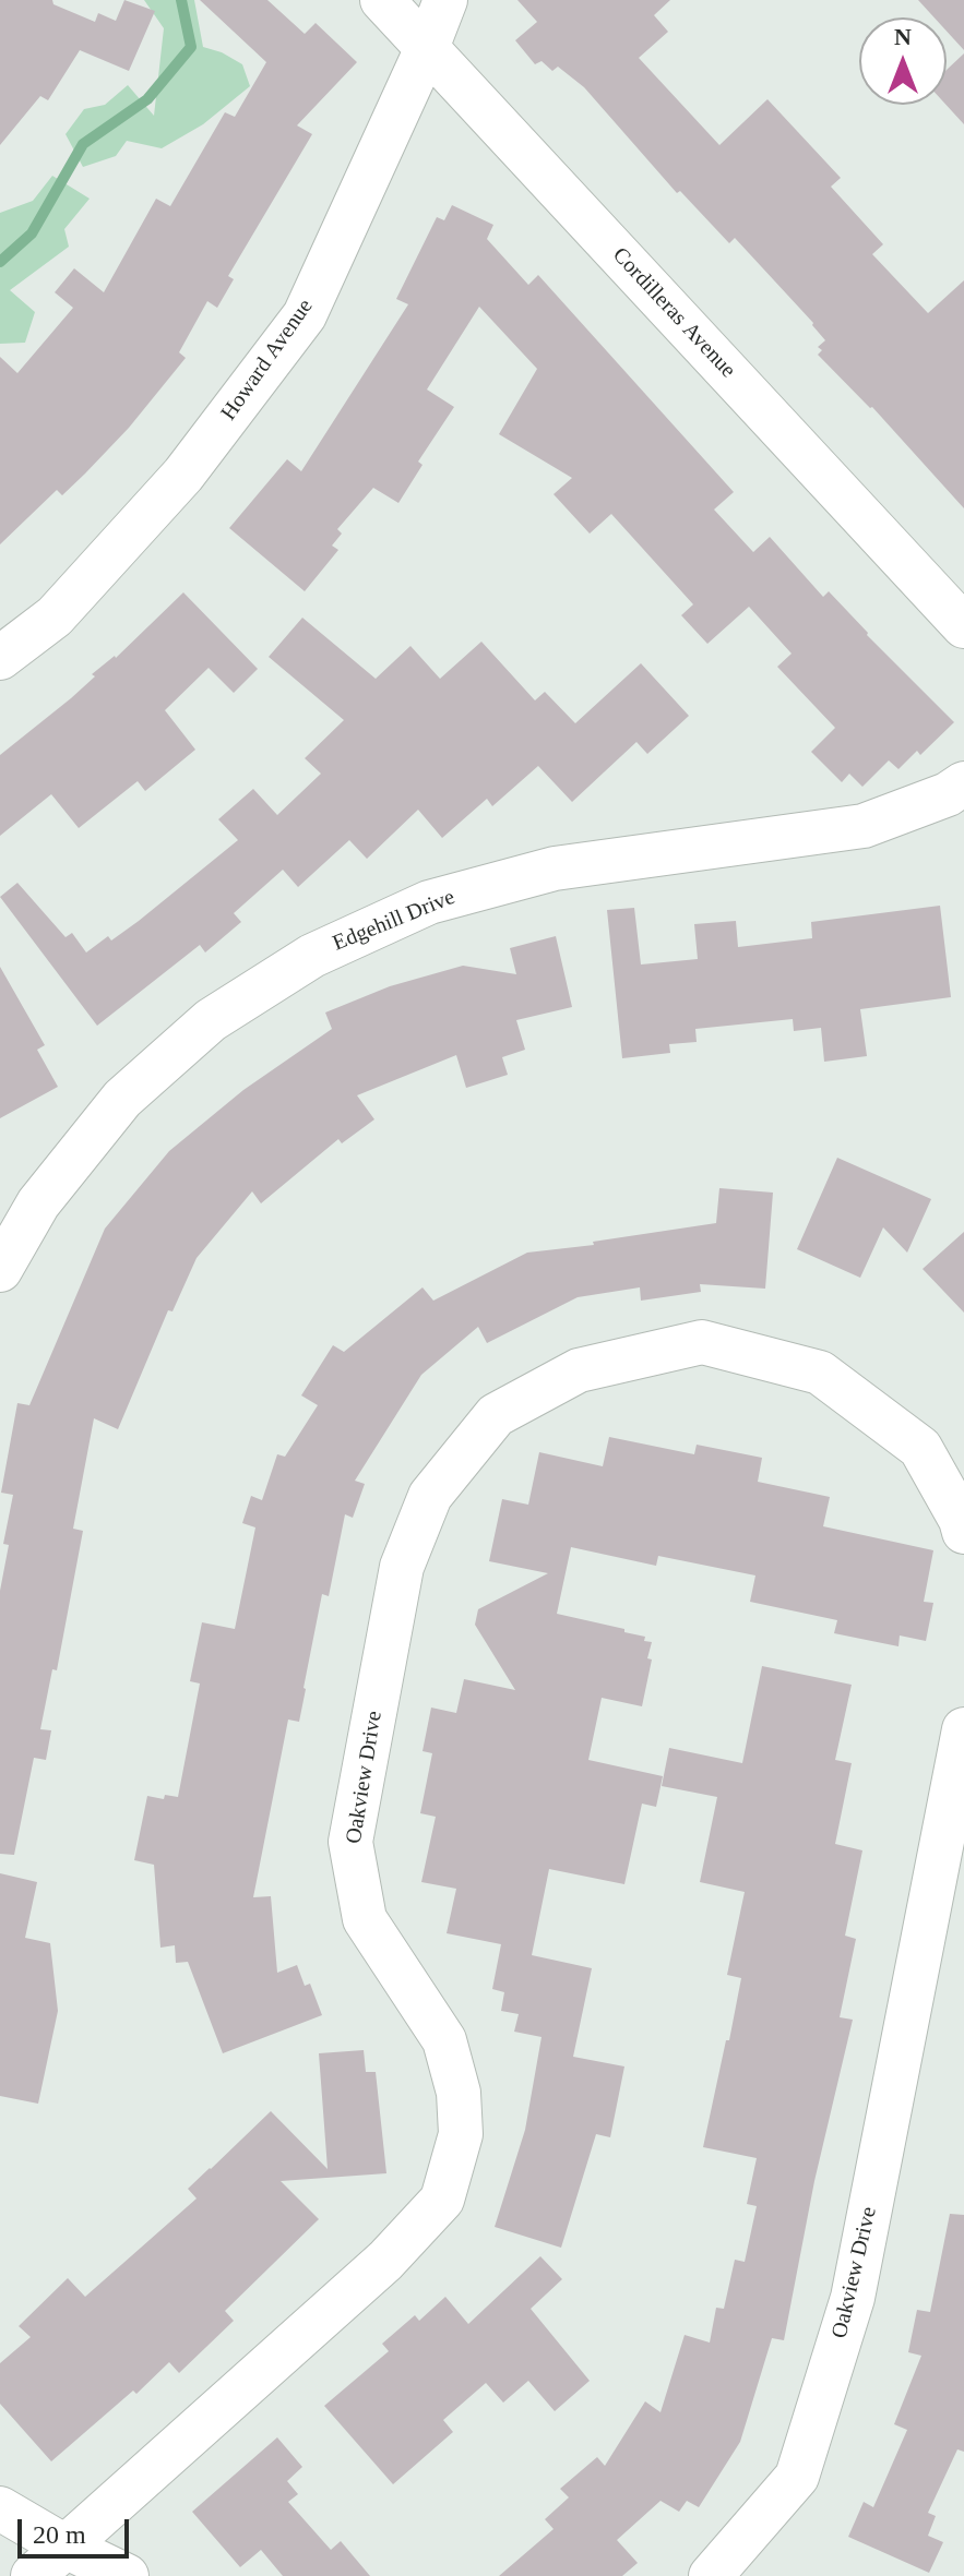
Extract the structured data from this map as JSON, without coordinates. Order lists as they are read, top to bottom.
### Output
{
  "streets": {
    "street": [
      "Cordilleras Avenue",
      "Howard Avenue",
      "Edgehill Drive",
      "Oakview Drive"
    ]
  },
  "crossings": [
    ["Cordilleras Avenue", "Howard Avenue"]
  ],
  "scale_bar": "20 m",
  "north": "top"
}
